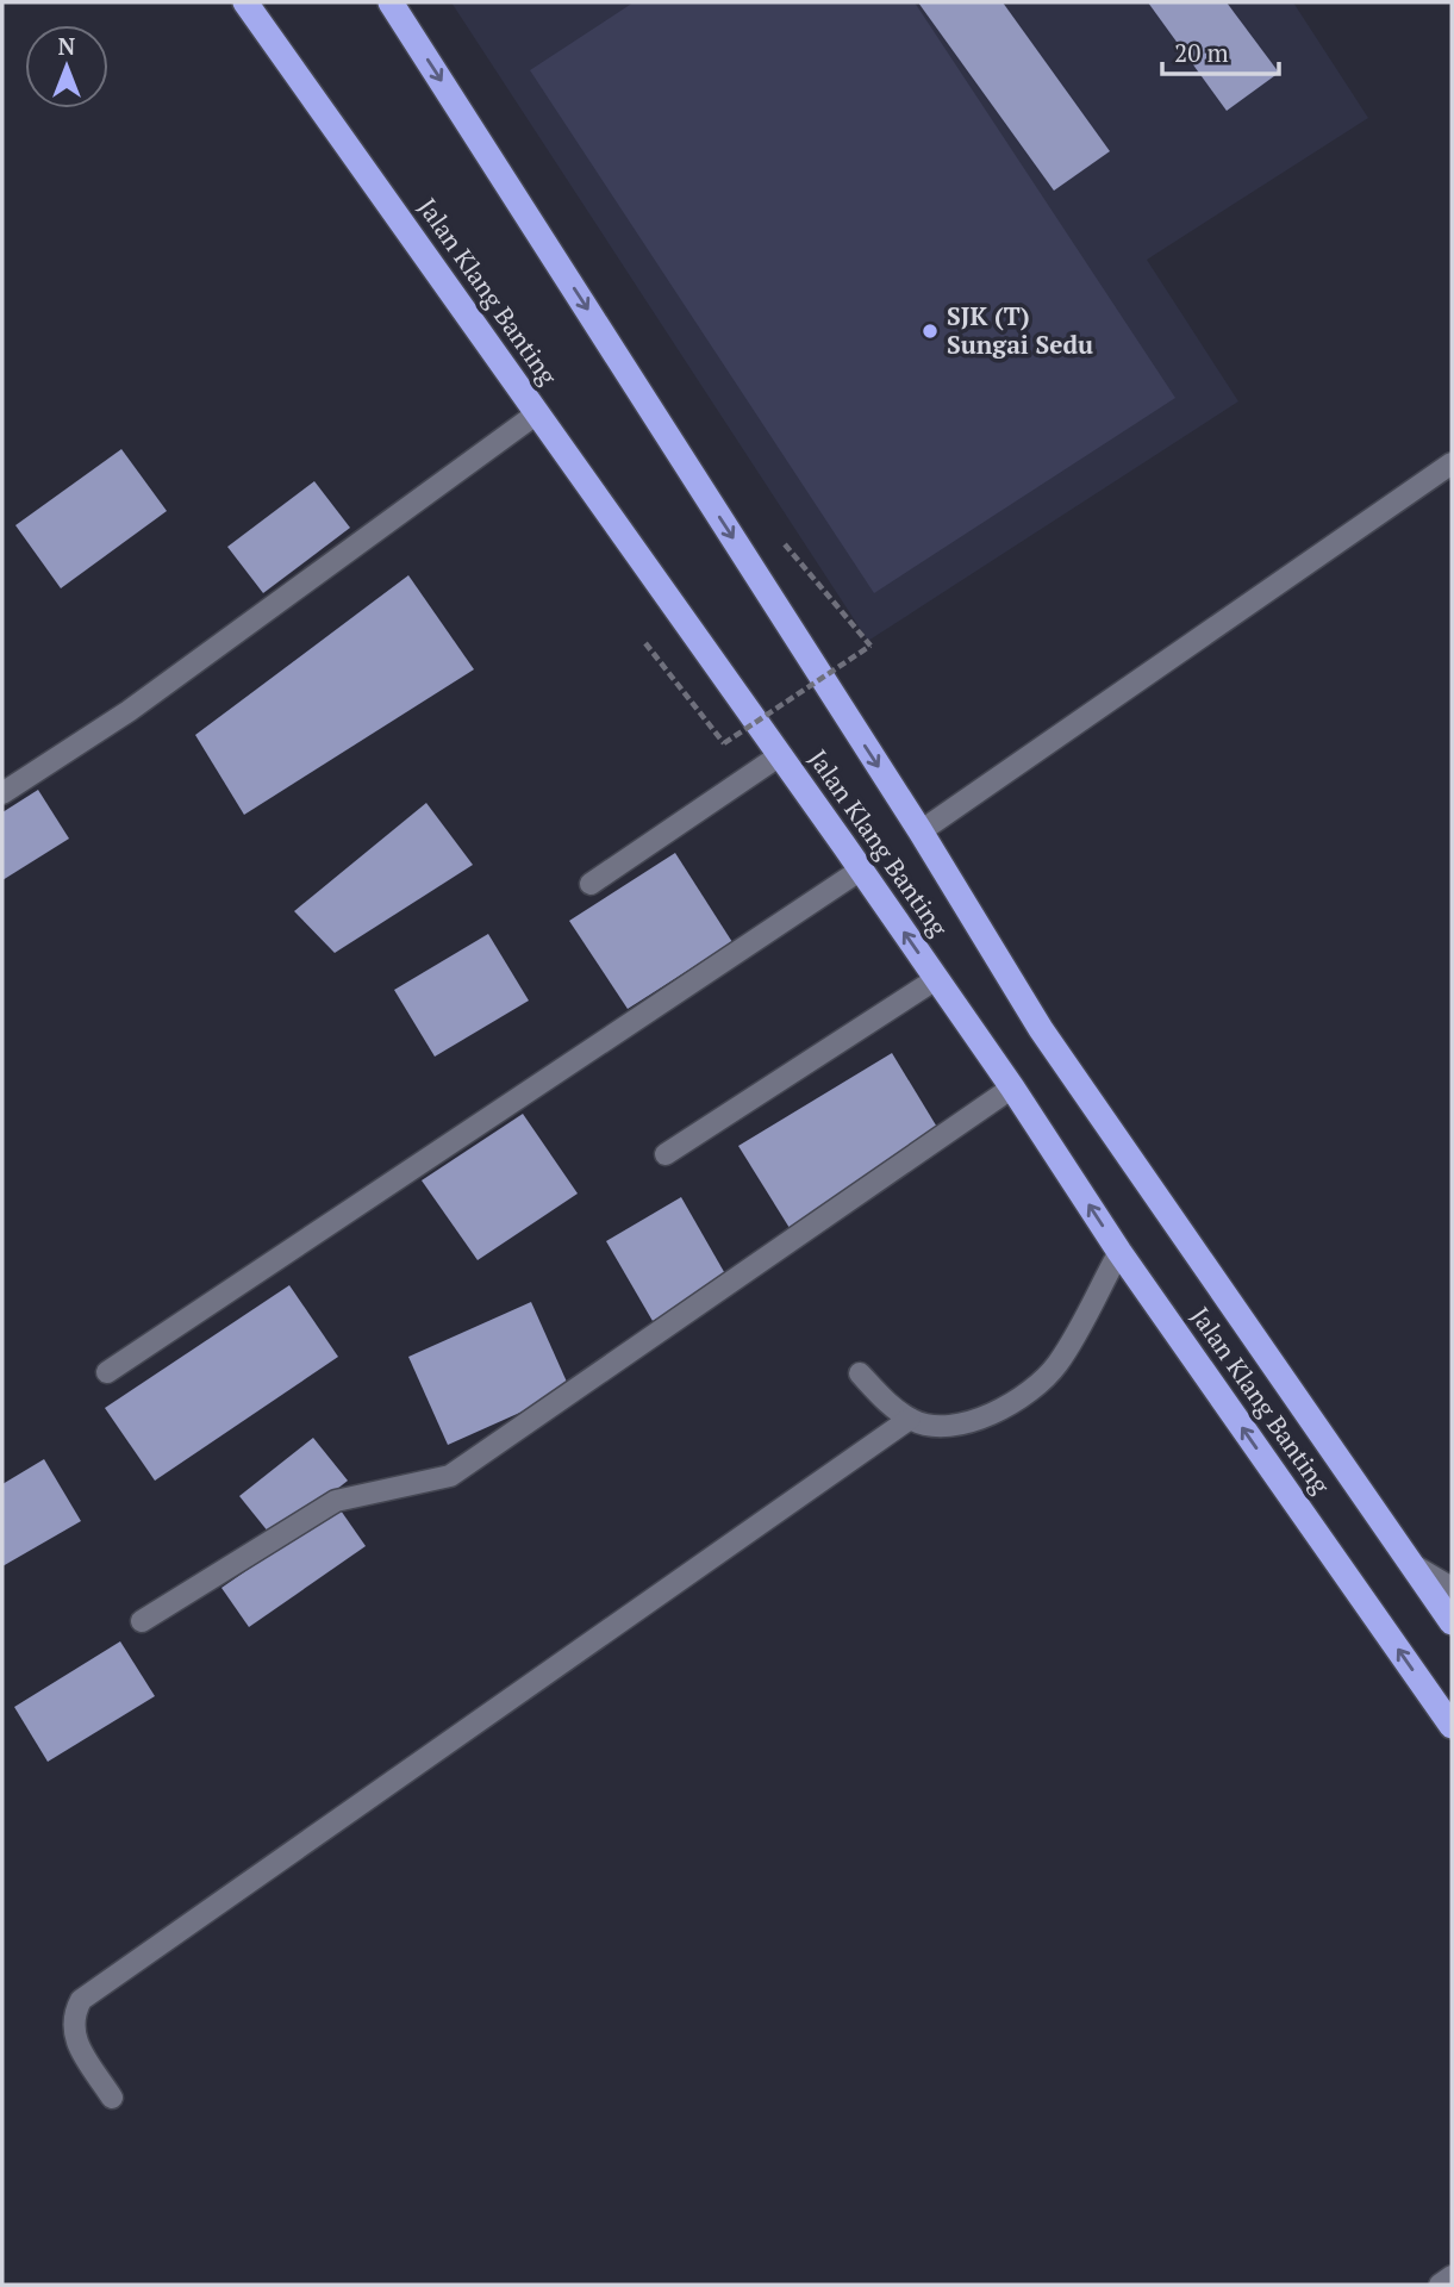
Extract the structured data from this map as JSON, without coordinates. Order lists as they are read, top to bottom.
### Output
{
  "streets": {
    "highway": ["Jalan Klang Banting"]
  },
  "places": ["SJK (T) Sungai Sedu"],
  "scale_bar": "20 m",
  "north": "top"
}
